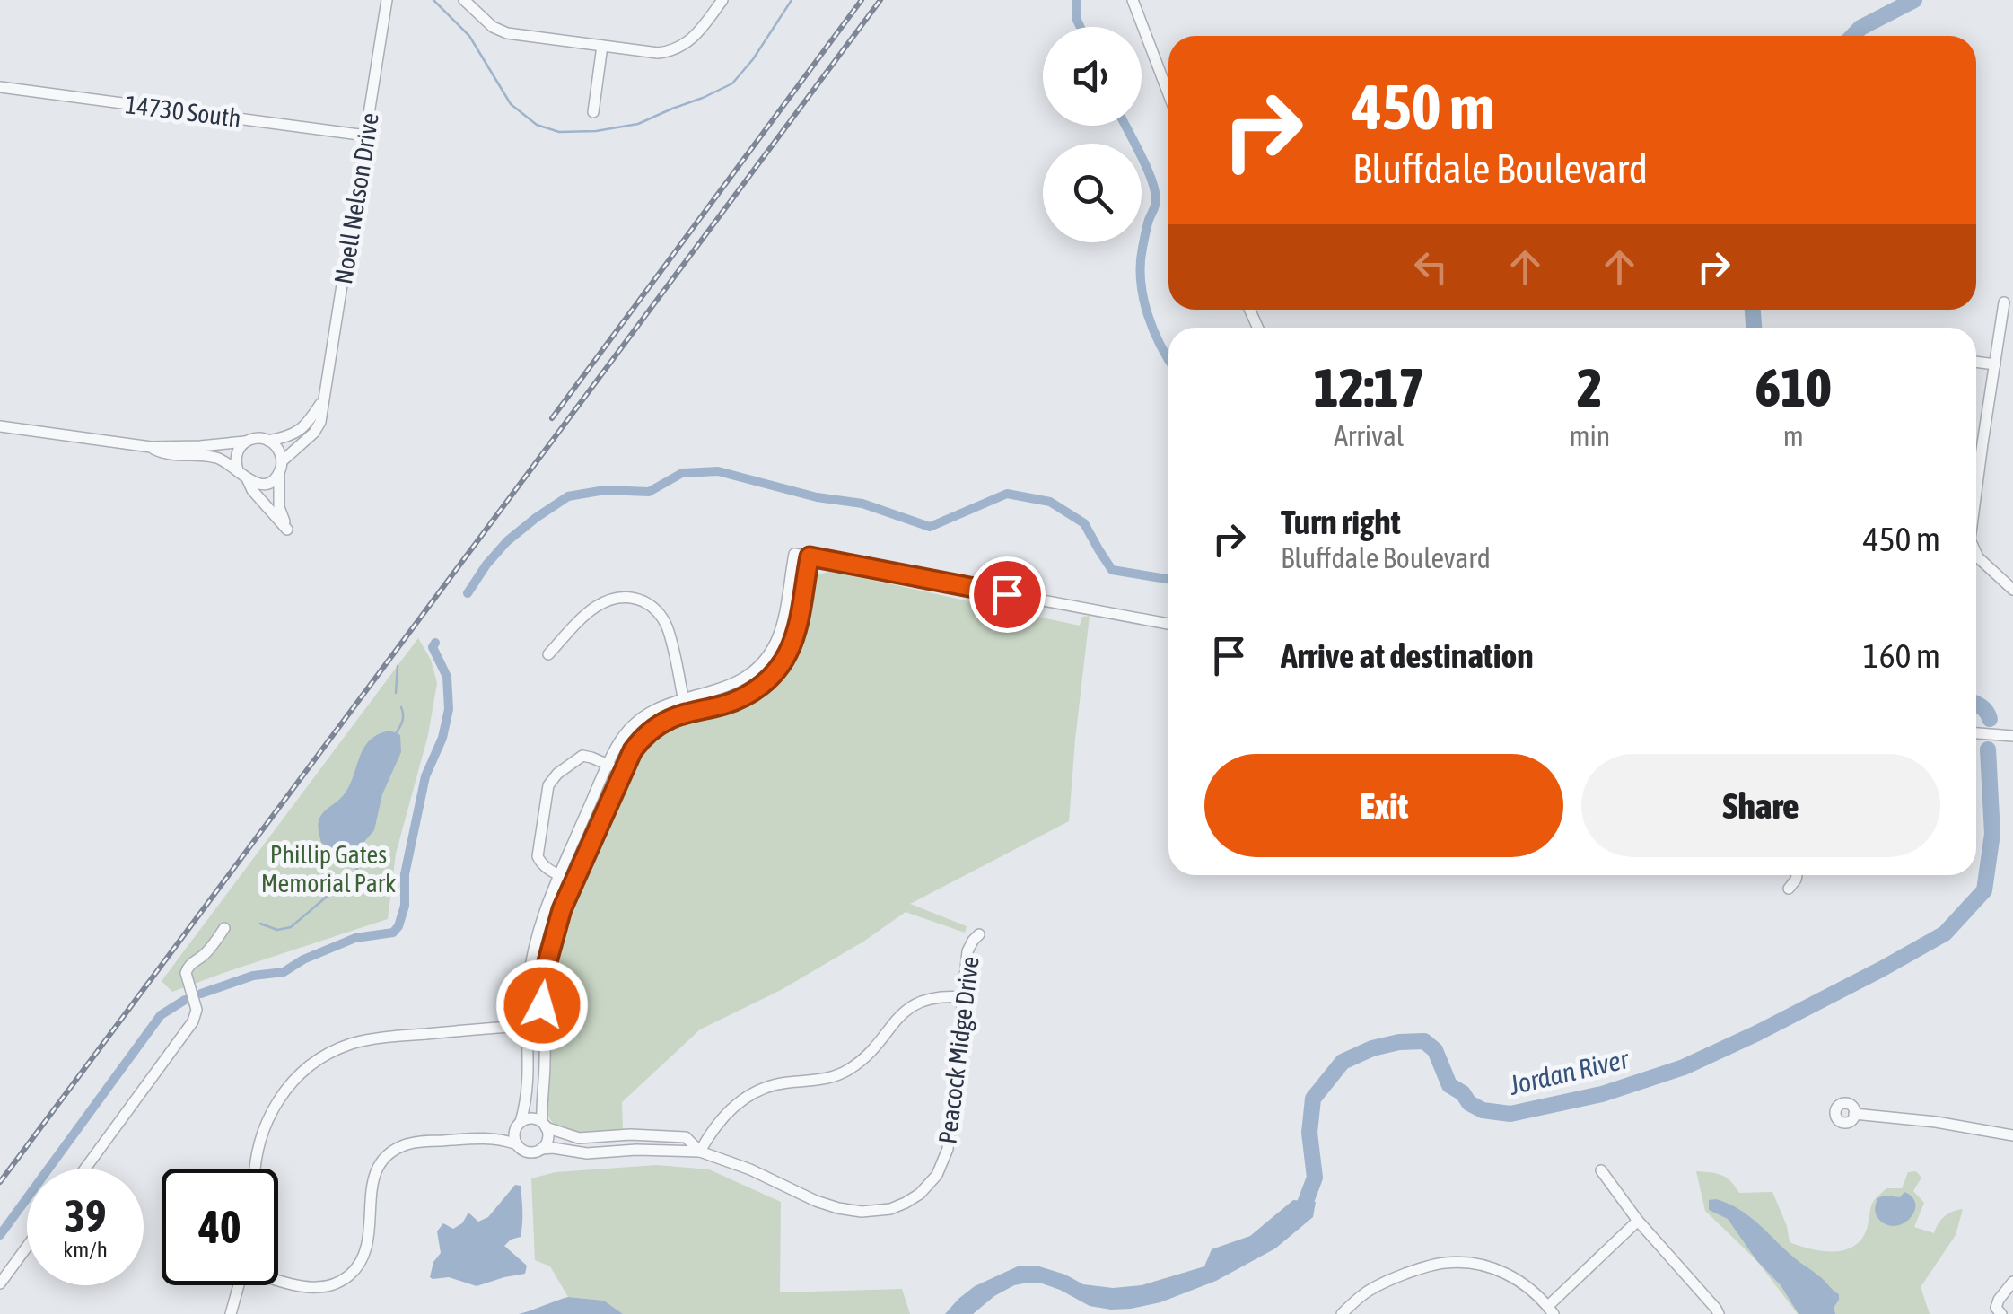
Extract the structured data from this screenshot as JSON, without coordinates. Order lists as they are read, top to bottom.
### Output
{
  "streets": {
    "street": ["14730 South", "Noell Nelson Drive", "Peacock Midge Drive"]
  },
  "crossings": [
    ["14730 South", "Noell Nelson Drive"]
  ],
  "water": ["Jordan River"],
  "parks": ["Phillip Gates Memorial Park"],
  "page": {
    "turn": ["450 m", "Bluffdale Boulevard"],
    "eta": [
      "12:17",
      "Arrival",
      "2",
      "min",
      "610",
      "m"
    ],
    "list": [
      {
        "name": "Turn right",
        "note": "Bluffdale Boulevard",
        "value": "450 m"
      },
      {
        "name": "Arrive at destination",
        "value": "160 m"
      }
    ],
    "buttons": ["Exit", "Share"],
    "speed": "39 km/h",
    "limit": "40"
  }
}
